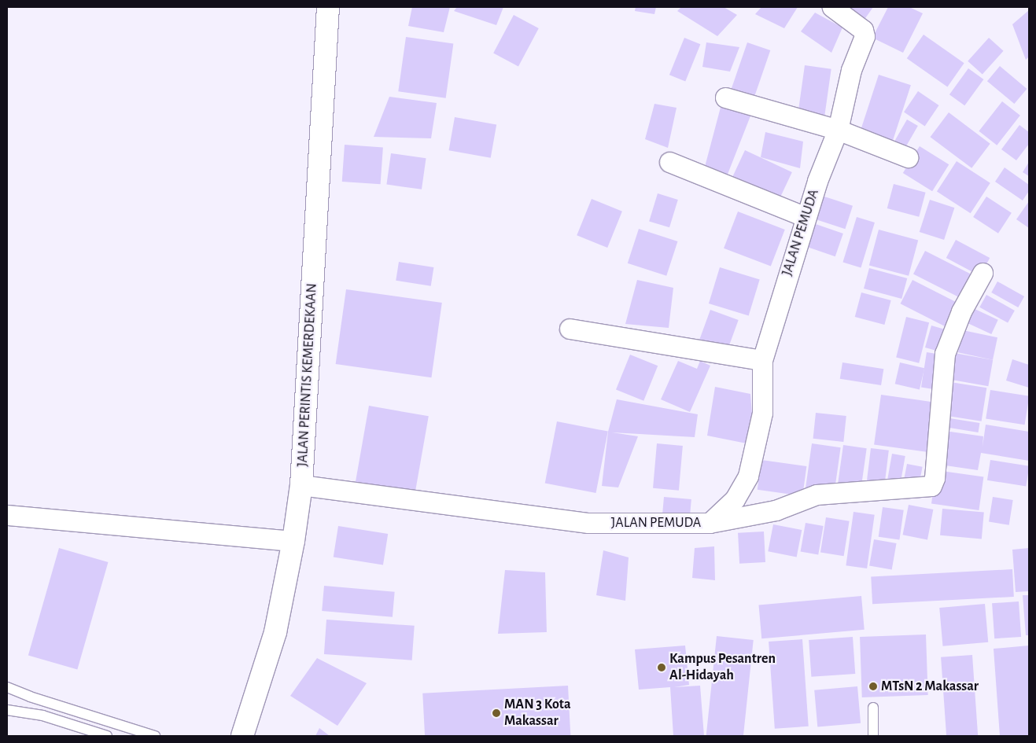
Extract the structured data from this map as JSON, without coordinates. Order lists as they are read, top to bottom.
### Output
{
  "streets": {
    "highway": ["JALAN PERINTIS KEMERDEKAAN"],
    "street": ["JALAN PEMUDA"]
  },
  "crossings": [
    ["JALAN PEMUDA", "JALAN PERINTIS KEMERDEKAAN"]
  ],
  "places": ["Kampus Pesantren Al-Hidayah", "MTsN 2 Makassar", "MAN 3 Kota Makassar"]
}
